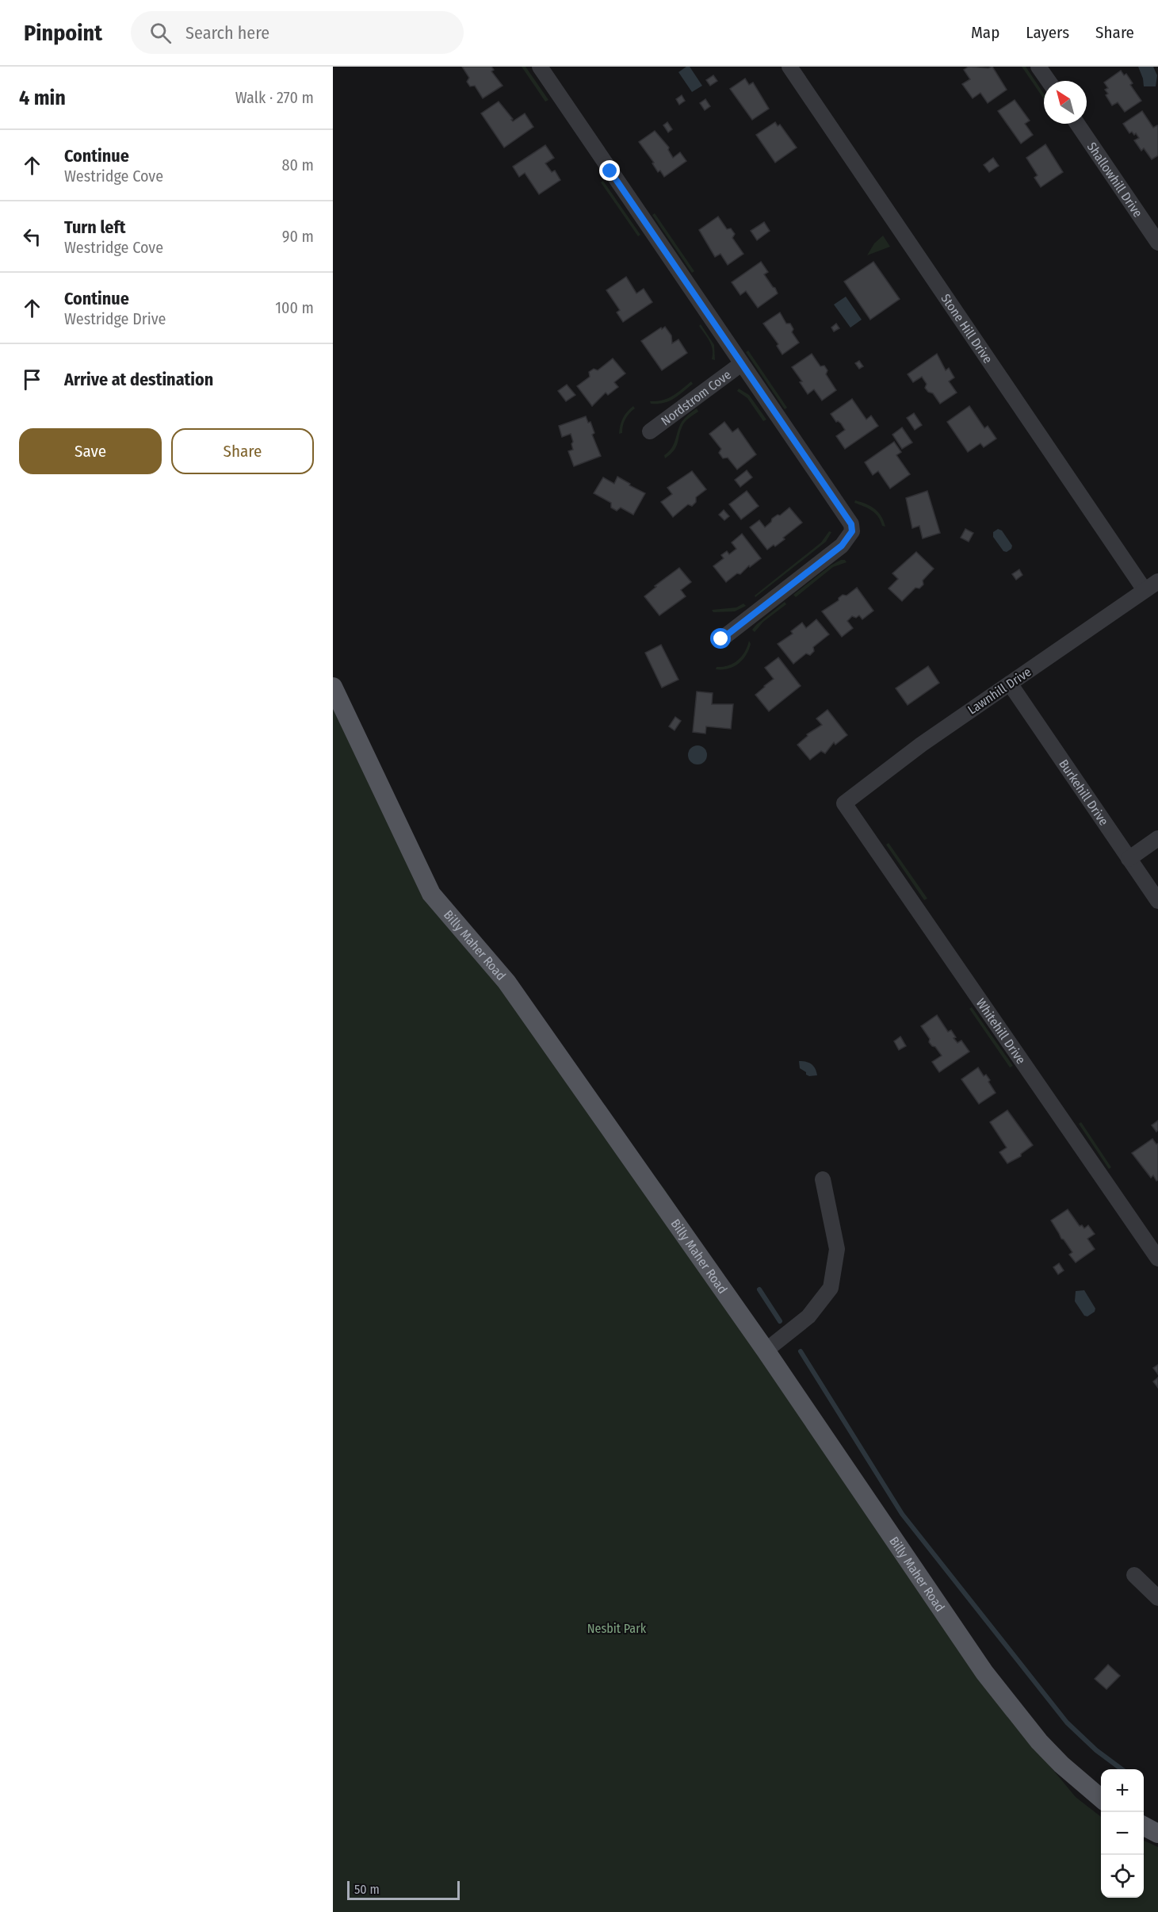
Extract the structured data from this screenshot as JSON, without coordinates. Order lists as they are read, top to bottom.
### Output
{
  "streets": {
    "main road": ["Billy Maher Road"],
    "street": [
      "Shallowhill Drive",
      "Stone Hill Drive",
      "Nordstrom Cove",
      "Lawnhill Drive",
      "Burkehill Drive",
      "Whitehill Drive"
    ]
  },
  "crossings": [
    ["Stone Hill Drive", "Lawnhill Drive"],
    ["Lawnhill Drive", "Burkehill Drive"],
    ["Lawnhill Drive", "Whitehill Drive"]
  ],
  "parks": ["Nesbit Park"],
  "scale_bar": "50 m",
  "north": "top left",
  "page": {
    "header": "Pinpoint",
    "search": "Search here",
    "nav": ["Map", "Layers", "Share"],
    "heading": ["4 min", "Walk · 270 m"],
    "list": [
      ["Continue", "Westridge Cove", "80 m"],
      ["Turn left", "Westridge Cove", "90 m"],
      ["Continue", "Westridge Drive", "100 m"],
      "Arrive at destination"
    ],
    "buttons": ["Save", "Share"],
    "map_buttons": ["+", "−"],
    "scale": "50 m"
  }
}
